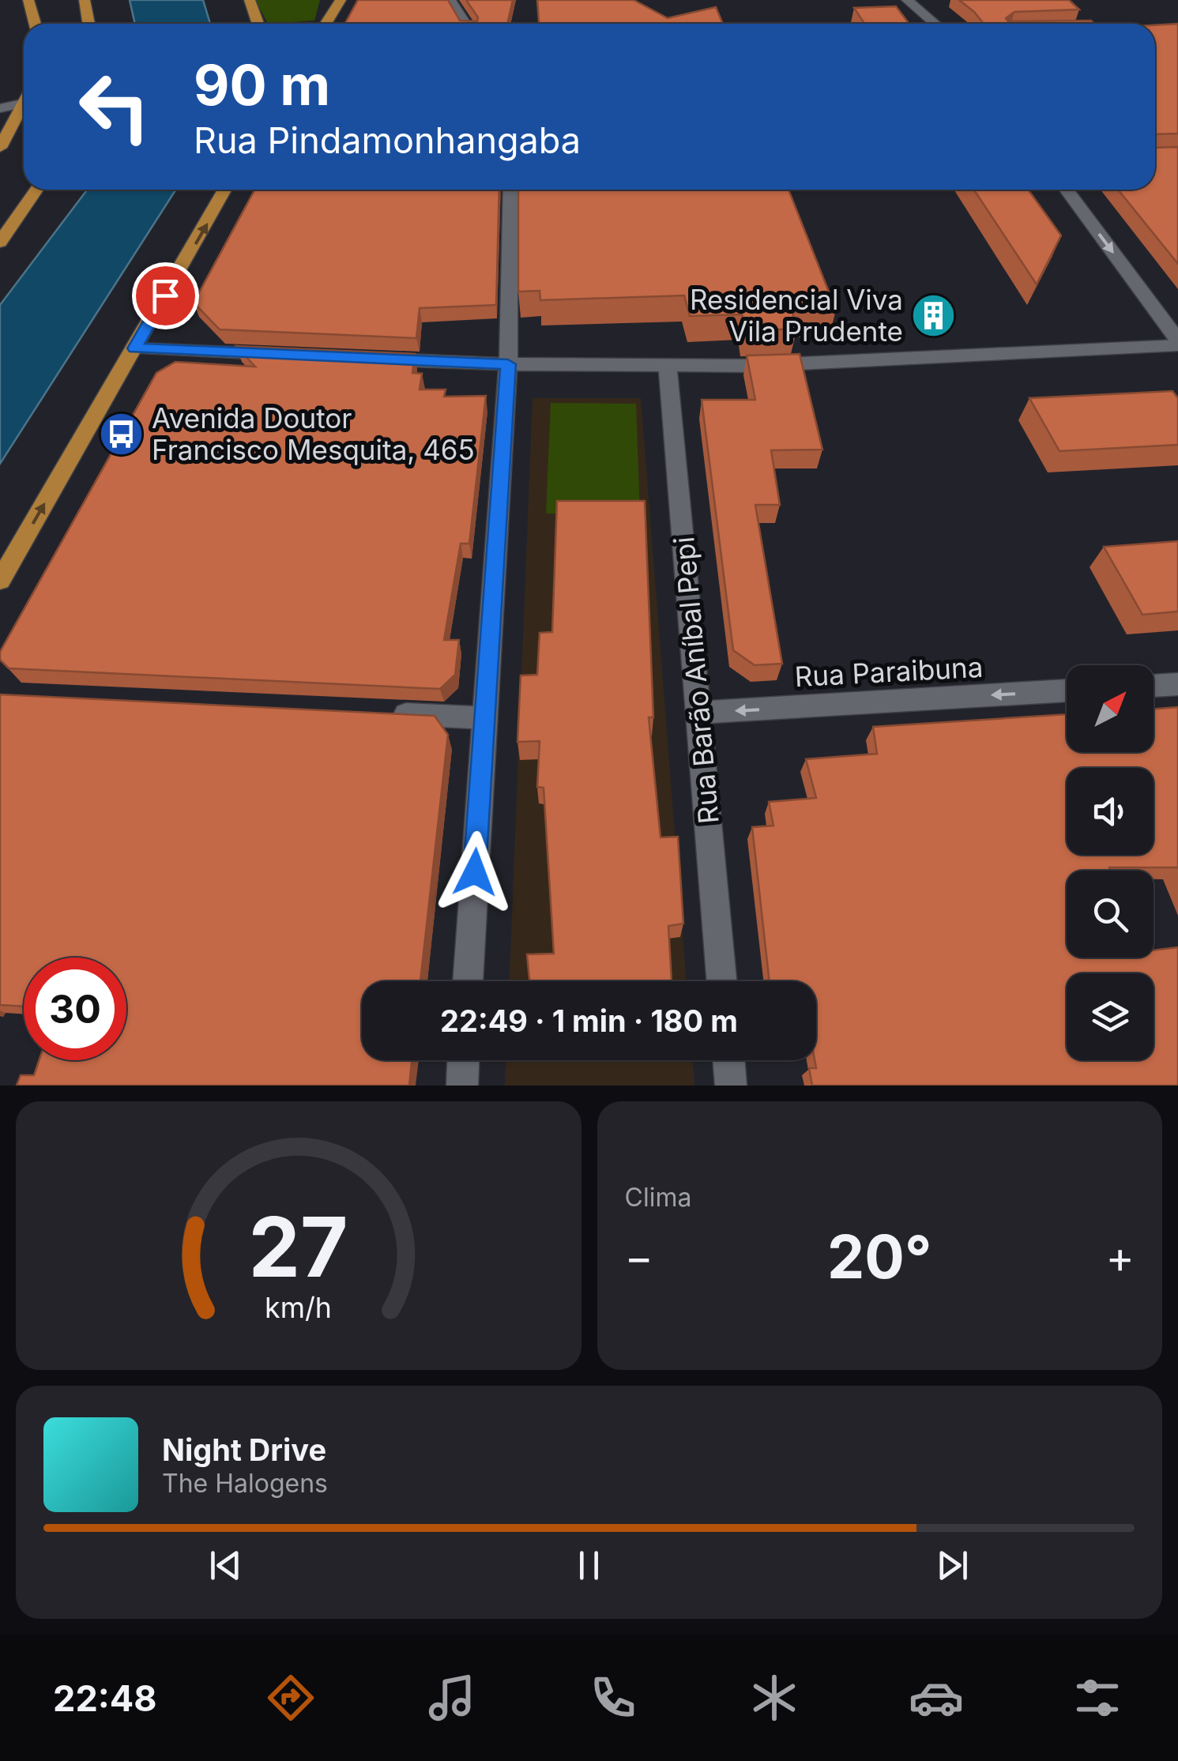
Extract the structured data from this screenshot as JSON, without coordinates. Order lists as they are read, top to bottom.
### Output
{
  "streets": {
    "street": ["Rua Paraibuna", "Rua Barão Aníbal Pepi"]
  },
  "crossings": [
    ["Rua Paraibuna", "Rua Barão Aníbal Pepi"]
  ],
  "one_way": ["Rua Paraibuna"],
  "places": {
    "building": ["Residencial Viva Vila Prudente"],
    "bus stop": ["Avenida Doutor Francisco Mesquita, 465"]
  },
  "north": "top right",
  "page": {
    "turn": ["90 m", "Rua Pindamonhangaba"],
    "limit": "30",
    "trip": "22:49 · 1 min · 180 m",
    "tile": "Clima",
    "heat": ["−", "20°", "+"],
    "song": ["Night Drive", "The Halogens"],
    "tabs": "22:48",
    "gauge": ["27", "km/h"]
  }
}
